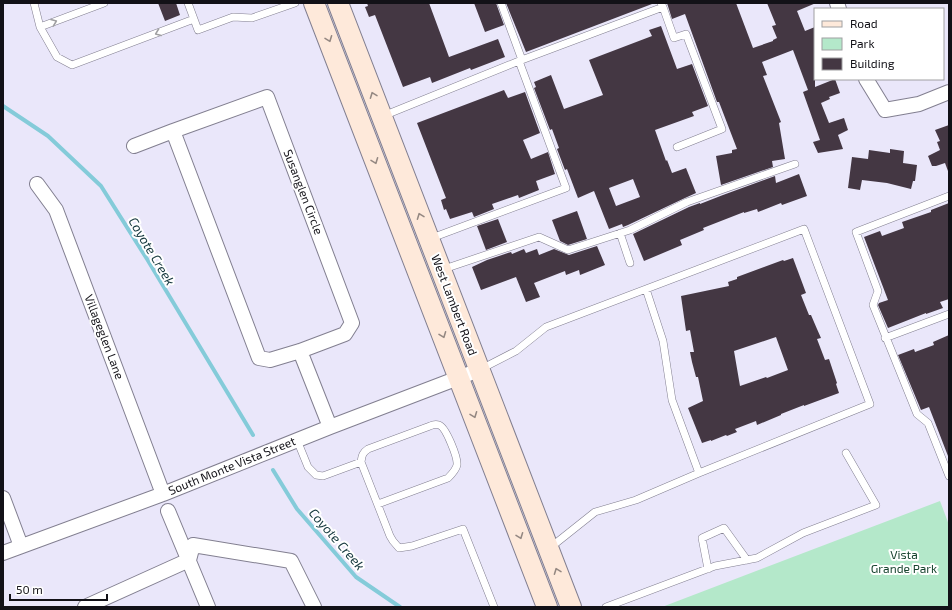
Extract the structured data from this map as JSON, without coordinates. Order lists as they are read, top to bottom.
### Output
{
  "streets": {
    "main road": ["West Lambert Road"],
    "street": ["Susanglen Circle", "Villageglen Lane", "South Monte Vista Street"]
  },
  "crossings": [
    ["West Lambert Road", "South Monte Vista Street"],
    ["Villageglen Lane", "South Monte Vista Street"]
  ],
  "water": ["Coyote Creek"],
  "parks": ["Vista Grande Park"],
  "legend": ["Road", "Park", "Building"],
  "scale_bar": "50 m"
}
